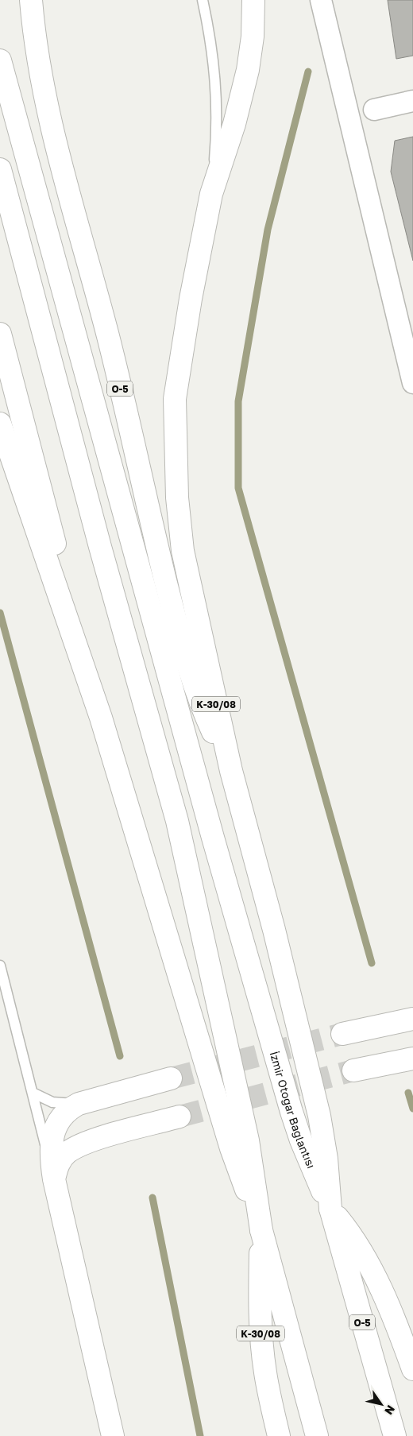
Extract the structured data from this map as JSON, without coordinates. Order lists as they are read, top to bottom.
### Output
{
  "streets": {
    "main road": ["O-5", "K-30/08", "İzmir Otogar Bağlantısı"]
  },
  "crossings": [
    ["O-5", "K-30/08"],
    ["K-30/08", "İzmir Otogar Bağlantısı"]
  ],
  "north": "bottom right"
}
